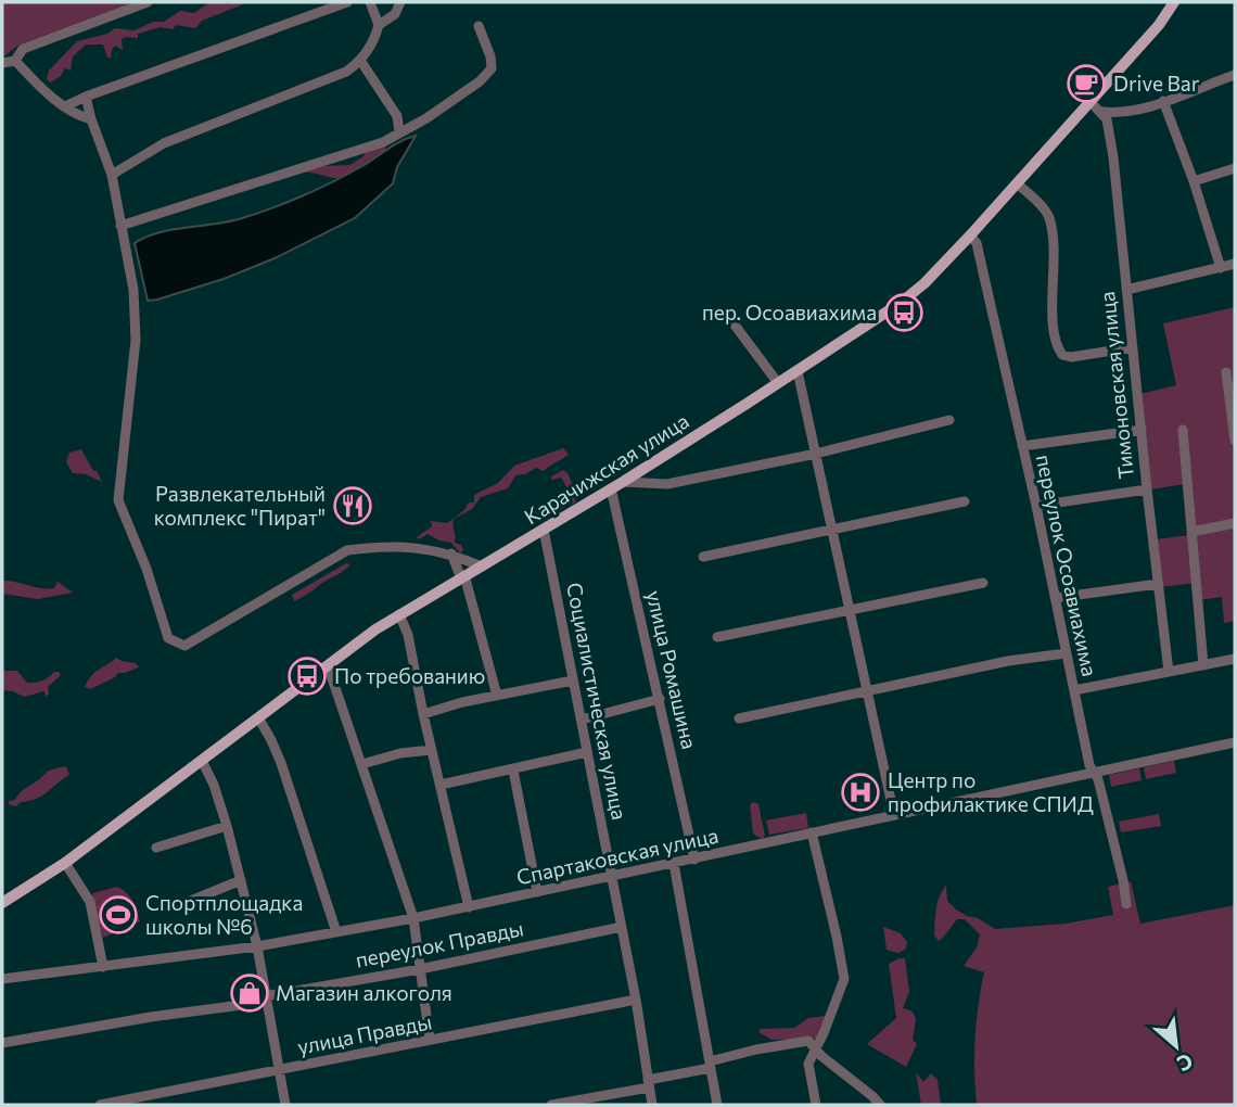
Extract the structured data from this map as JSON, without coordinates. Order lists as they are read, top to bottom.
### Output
{
  "streets": {
    "main road": ["Карачижская улица"],
    "street": [
      "Тимоновская улица",
      "переулок Осоавиахима",
      "улица Ромашина",
      "Социалистическая улица",
      "Спартаковская улица",
      "переулок Правды",
      "улица Правды"
    ]
  },
  "crossings": [
    ["Карачижская улица", "переулок Осоавиахима"],
    ["Карачижская улица", "улица Ромашина"],
    ["Карачижская улица", "Социалистическая улица"],
    ["переулок Осоавиахима", "Спартаковская улица"],
    ["улица Ромашина", "Спартаковская улица"],
    ["Социалистическая улица", "Спартаковская улица"],
    ["Социалистическая улица", "переулок Правды"],
    ["Социалистическая улица", "улица Правды"]
  ],
  "places": {
    "cafe": ["Drive Bar"],
    "bus stop": ["пер. Осоавиахима", "По требованию"],
    "restaurant": ["Развлекательный комплекс \"Пират\""],
    "hospital": ["Центр по профилактике СПИД"],
    "sports": ["Спортплощадка школы №6"],
    "shop": ["Магазин алкоголя"]
  },
  "north": "bottom right"
}
